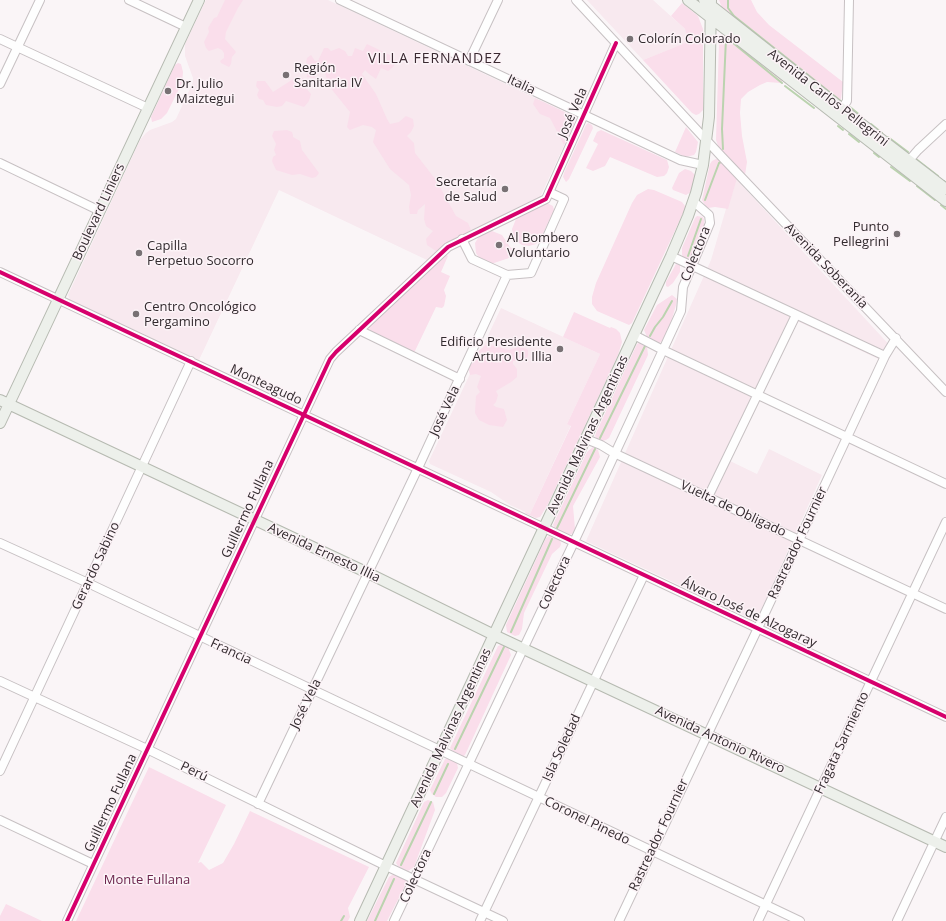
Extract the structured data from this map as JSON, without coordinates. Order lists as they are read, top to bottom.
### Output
{
  "streets": {
    "main road": [
      "Avenida Carlos Pellegrini",
      "Boulevard Liniers",
      "Avenida Malvinas Argentinas",
      "Avenida Ernesto Illia",
      "Avenida Antonio Rivero"
    ],
    "street": [
      "Italia",
      "José Vela",
      "Colectora",
      "Avenida Soberanía",
      "Monteagudo",
      "Guillermo Fullana",
      "Vuelta de Obligado",
      "Rastreador Fournier",
      "Gerardo Sabino",
      "Álvaro José de Alzogaray",
      "Francia",
      "Fragata Sarmiento",
      "Isla Soledad",
      "Perú",
      "Coronel Pinedo"
    ]
  },
  "crossings": [
    ["Italia", "José Vela"],
    ["Italia", "Avenida Malvinas Argentinas"],
    ["Avenida Carlos Pellegrini", "Avenida Malvinas Argentinas"],
    ["José Vela", "Avenida Soberanía"],
    ["José Vela", "Monteagudo"],
    ["José Vela", "Guillermo Fullana"],
    ["José Vela", "Avenida Ernesto Illia"],
    ["José Vela", "Francia"],
    ["José Vela", "Perú"],
    ["Boulevard Liniers", "Monteagudo"],
    ["Boulevard Liniers", "Avenida Ernesto Illia"],
    ["Colectora", "Avenida Malvinas Argentinas"],
    ["Colectora", "Vuelta de Obligado"],
    ["Colectora", "Álvaro José de Alzogaray"],
    ["Colectora", "Avenida Antonio Rivero"],
    ["Colectora", "Perú"],
    ["Colectora", "Coronel Pinedo"],
    ["Avenida Soberanía", "Avenida Malvinas Argentinas"],
    ["Avenida Soberanía", "Rastreador Fournier"],
    ["Monteagudo", "Avenida Malvinas Argentinas"],
    ["Monteagudo", "Guillermo Fullana"],
    ["Monteagudo", "Gerardo Sabino"],
    ["Monteagudo", "Álvaro José de Alzogaray"],
    ["Avenida Malvinas Argentinas", "Vuelta de Obligado"],
    ["Avenida Malvinas Argentinas", "Avenida Ernesto Illia"],
    ["Avenida Malvinas Argentinas", "Álvaro José de Alzogaray"],
    ["Avenida Malvinas Argentinas", "Francia"],
    ["Avenida Malvinas Argentinas", "Avenida Antonio Rivero"],
    ["Avenida Malvinas Argentinas", "Perú"],
    ["Avenida Malvinas Argentinas", "Coronel Pinedo"],
    ["Guillermo Fullana", "Avenida Ernesto Illia"],
    ["Guillermo Fullana", "Francia"],
    ["Guillermo Fullana", "Perú"],
    ["Vuelta de Obligado", "Rastreador Fournier"],
    ["Vuelta de Obligado", "Fragata Sarmiento"],
    ["Rastreador Fournier", "Álvaro José de Alzogaray"],
    ["Rastreador Fournier", "Avenida Antonio Rivero"],
    ["Rastreador Fournier", "Coronel Pinedo"],
    ["Avenida Ernesto Illia", "Gerardo Sabino"],
    ["Avenida Ernesto Illia", "Avenida Antonio Rivero"],
    ["Gerardo Sabino", "Francia"],
    ["Gerardo Sabino", "Perú"],
    ["Álvaro José de Alzogaray", "Fragata Sarmiento"],
    ["Álvaro José de Alzogaray", "Isla Soledad"],
    ["Francia", "Coronel Pinedo"],
    ["Avenida Antonio Rivero", "Fragata Sarmiento"],
    ["Avenida Antonio Rivero", "Isla Soledad"],
    ["Fragata Sarmiento", "Coronel Pinedo"],
    ["Isla Soledad", "Perú"],
    ["Isla Soledad", "Coronel Pinedo"]
  ],
  "districts": ["VILLA FERNANDEZ"],
  "parks": ["Monte Fullana"],
  "places": [
    "Colorín Colorado",
    "Región Sanitaria IV",
    "Dr. Julio Maiztegui",
    "Secretaría de Salud",
    "Punto Pellegrini",
    "Al Bombero Voluntario",
    "Capilla Perpetuo Socorro",
    "Centro Oncológico Pergamino",
    "Edificio Presidente Arturo U. Illia"
  ]
}
